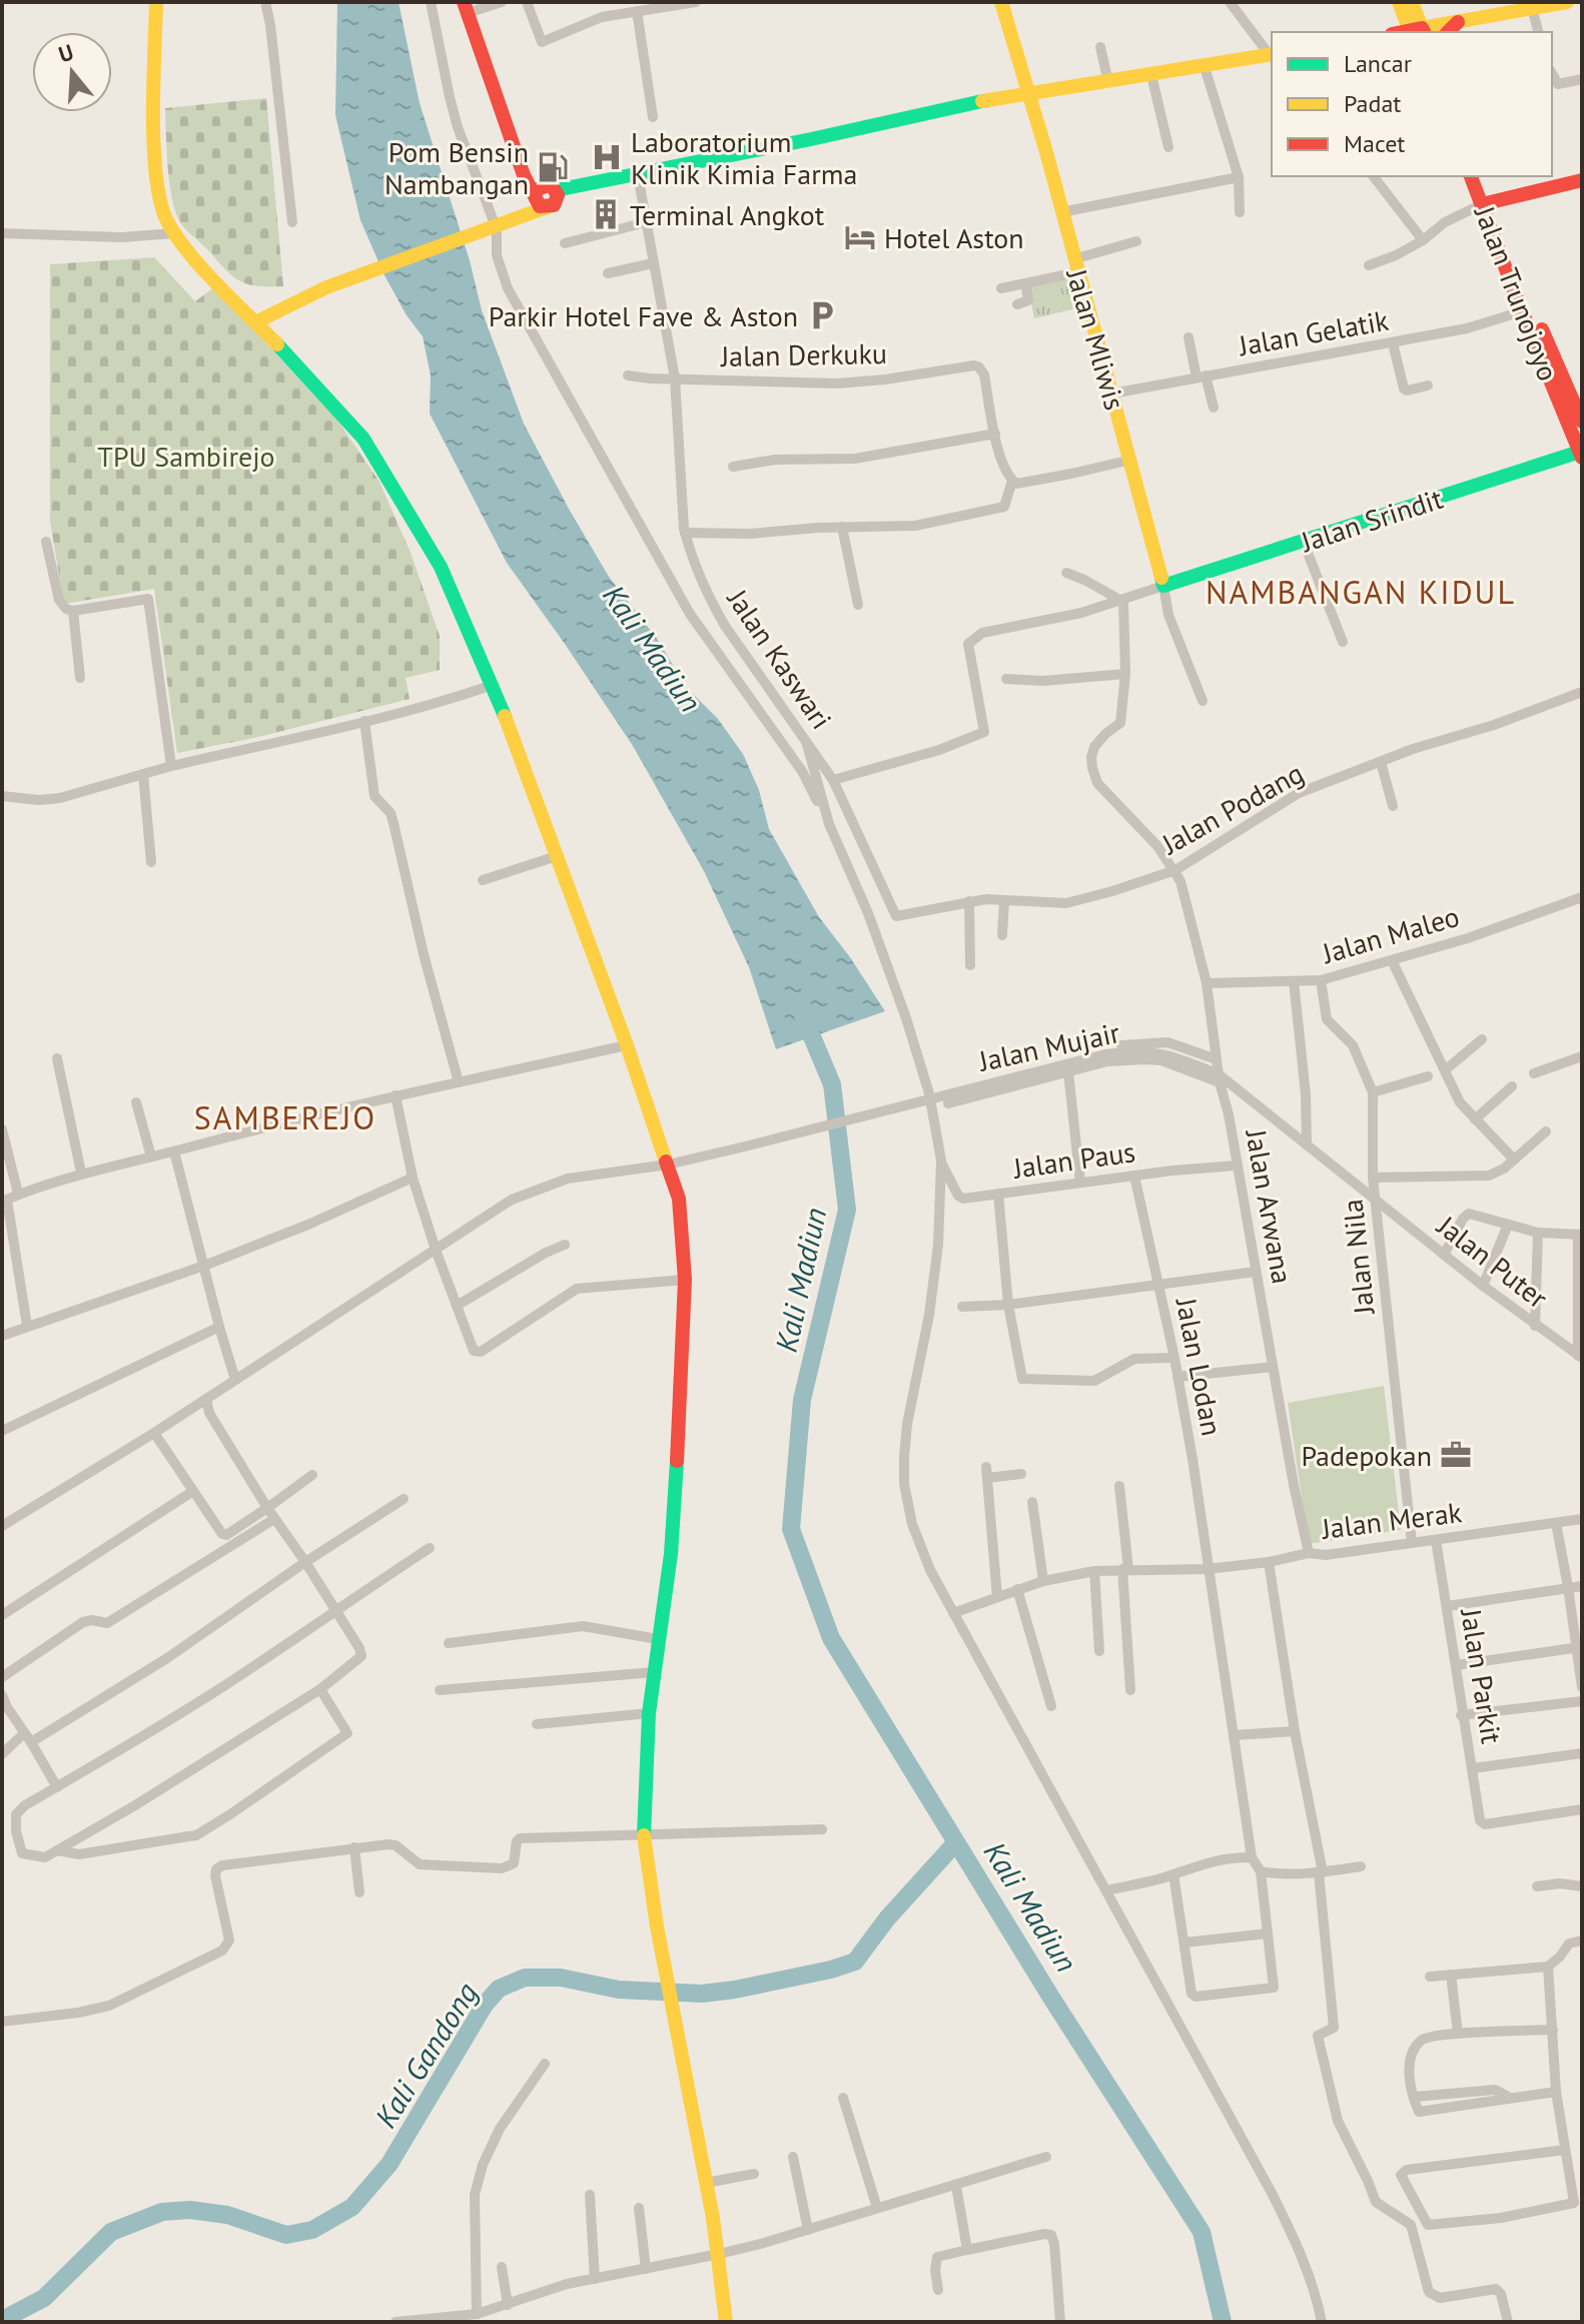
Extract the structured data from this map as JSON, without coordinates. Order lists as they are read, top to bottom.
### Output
{
  "streets": {
    "main road": ["Jalan Trunojoyo", "Jalan Mliwis", "Jalan Srindit"],
    "street": [
      "Jalan Gelatik",
      "Jalan Derkuku",
      "Jalan Kaswari",
      "Jalan Podang",
      "Jalan Maleo",
      "Jalan Mujair",
      "Jalan Paus",
      "Jalan Arwana",
      "Jalan Nila",
      "Jalan Puter",
      "Jalan Lodan",
      "Jalan Merak",
      "Jalan Parkit"
    ]
  },
  "crossings": [
    ["Jalan Trunojoyo", "Jalan Gelatik"],
    ["Jalan Trunojoyo", "Jalan Srindit"],
    ["Jalan Gelatik", "Jalan Mliwis"],
    ["Jalan Mliwis", "Jalan Srindit"],
    ["Jalan Derkuku", "Jalan Kaswari"],
    ["Jalan Kaswari", "Jalan Podang"],
    ["Jalan Podang", "Jalan Arwana"],
    ["Jalan Maleo", "Jalan Arwana"],
    ["Jalan Maleo", "Jalan Nila"],
    ["Jalan Mujair", "Jalan Arwana"],
    ["Jalan Mujair", "Jalan Nila"],
    ["Jalan Mujair", "Jalan Puter"],
    ["Jalan Paus", "Jalan Arwana"],
    ["Jalan Paus", "Jalan Lodan"],
    ["Jalan Arwana", "Jalan Merak"],
    ["Jalan Nila", "Jalan Puter"],
    ["Jalan Nila", "Jalan Merak"],
    ["Jalan Lodan", "Jalan Merak"],
    ["Jalan Merak", "Jalan Parkit"]
  ],
  "districts": ["NAMBANGAN KIDUL", "SAMBEREJO"],
  "water": ["Kali Madiun", "Kali Gandong"],
  "parks": ["TPU Sambirejo"],
  "places": {
    "hospital": ["Laboratorium Klinik Kimia Farma"],
    "fuel station": ["Pom Bensin Nambangan"],
    "building": ["Terminal Angkot"],
    "hotel": ["Hotel Aston"],
    "parking": ["Parkir Hotel Fave & Aston"],
    "office": ["Padepokan"]
  },
  "legend": ["Lancar", "Padat", "Macet"],
  "north": "top"
}
